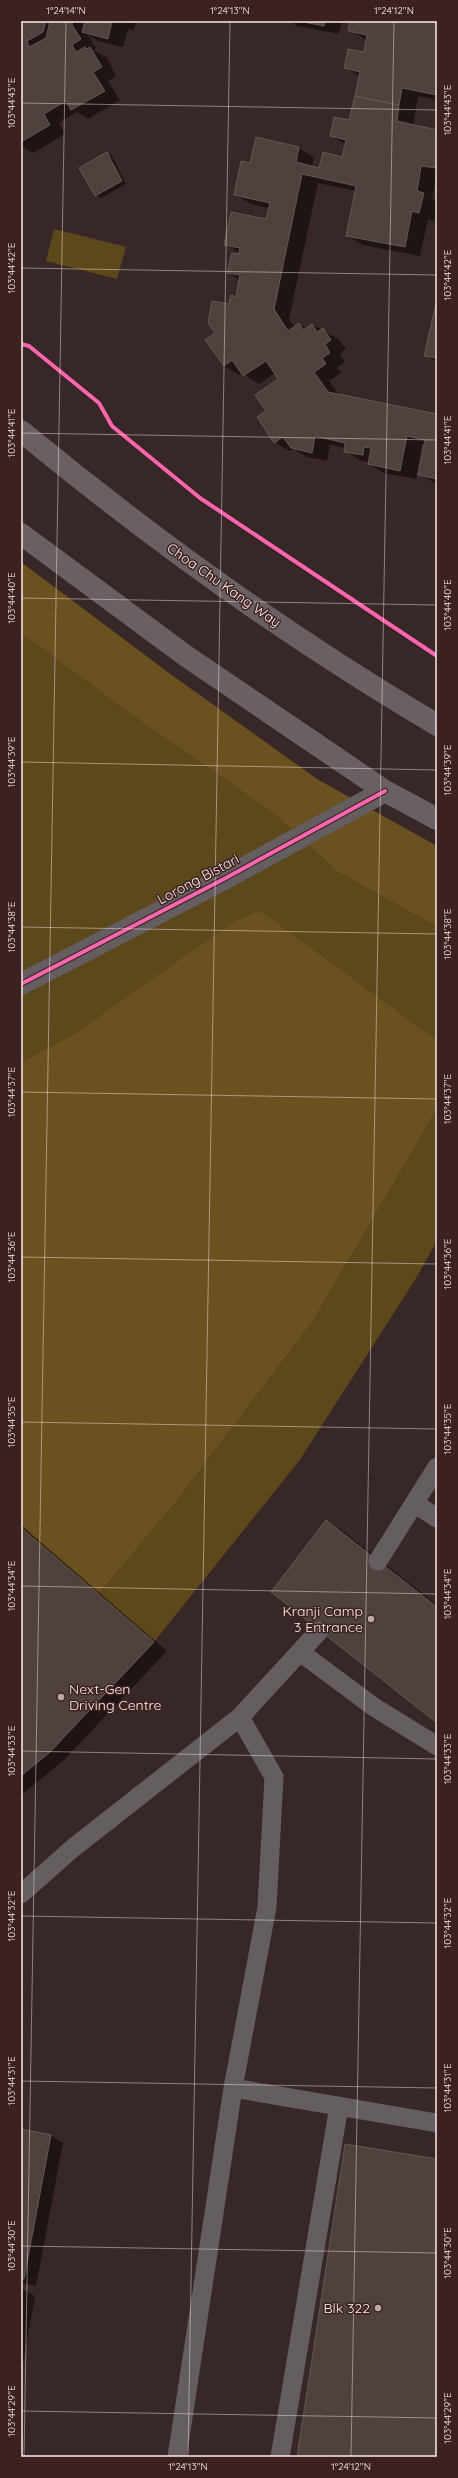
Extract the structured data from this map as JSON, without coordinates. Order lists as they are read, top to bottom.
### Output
{
  "streets": {
    "main road": ["Choa Chu Kang Way"],
    "street": ["Lorong Bistari"]
  },
  "places": ["Kranji Camp 3 Entrance", "Next-Gen Driving Centre", "Blk 322"],
  "coordinates": [
    "1°24'14\"N",
    "1°24'13\"N",
    "1°24'12\"N",
    "103°44'43\"E",
    "103°44'42\"E",
    "103°44'41\"E",
    "103°44'40\"E",
    "103°44'39\"E",
    "103°44'38\"E",
    "103°44'37\"E",
    "103°44'36\"E",
    "103°44'35\"E",
    "103°44'34\"E",
    "103°44'33\"E",
    "103°44'32\"E",
    "103°44'31\"E",
    "103°44'30\"E",
    "103°44'29\"E"
  ]
}
